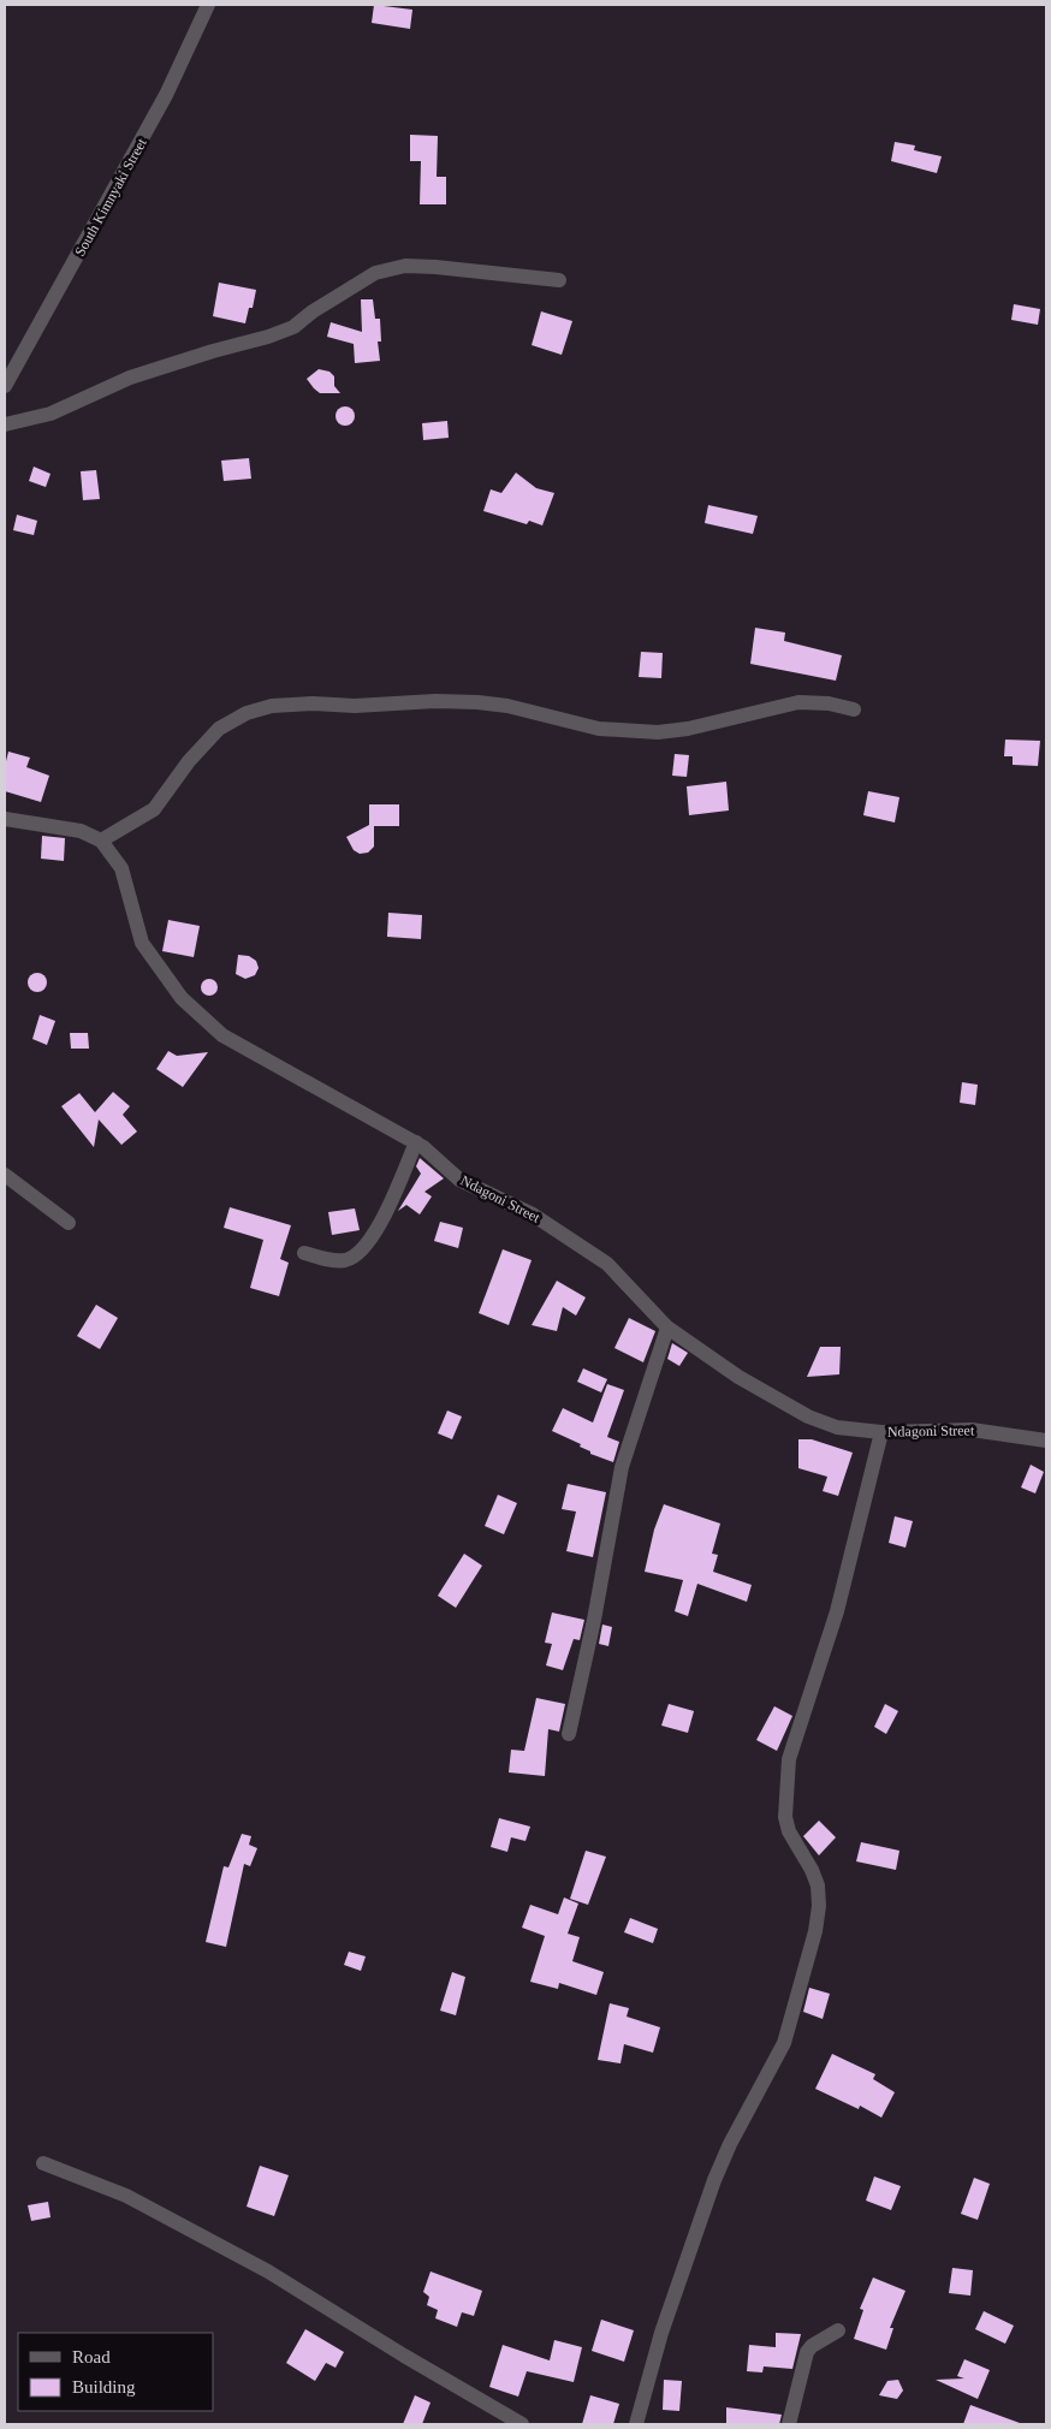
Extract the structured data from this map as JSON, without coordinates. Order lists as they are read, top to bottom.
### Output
{
  "streets": {
    "street": ["South Kimnyaki Street", "Ndagoni Street"]
  },
  "legend": ["Road", "Building"]
}
